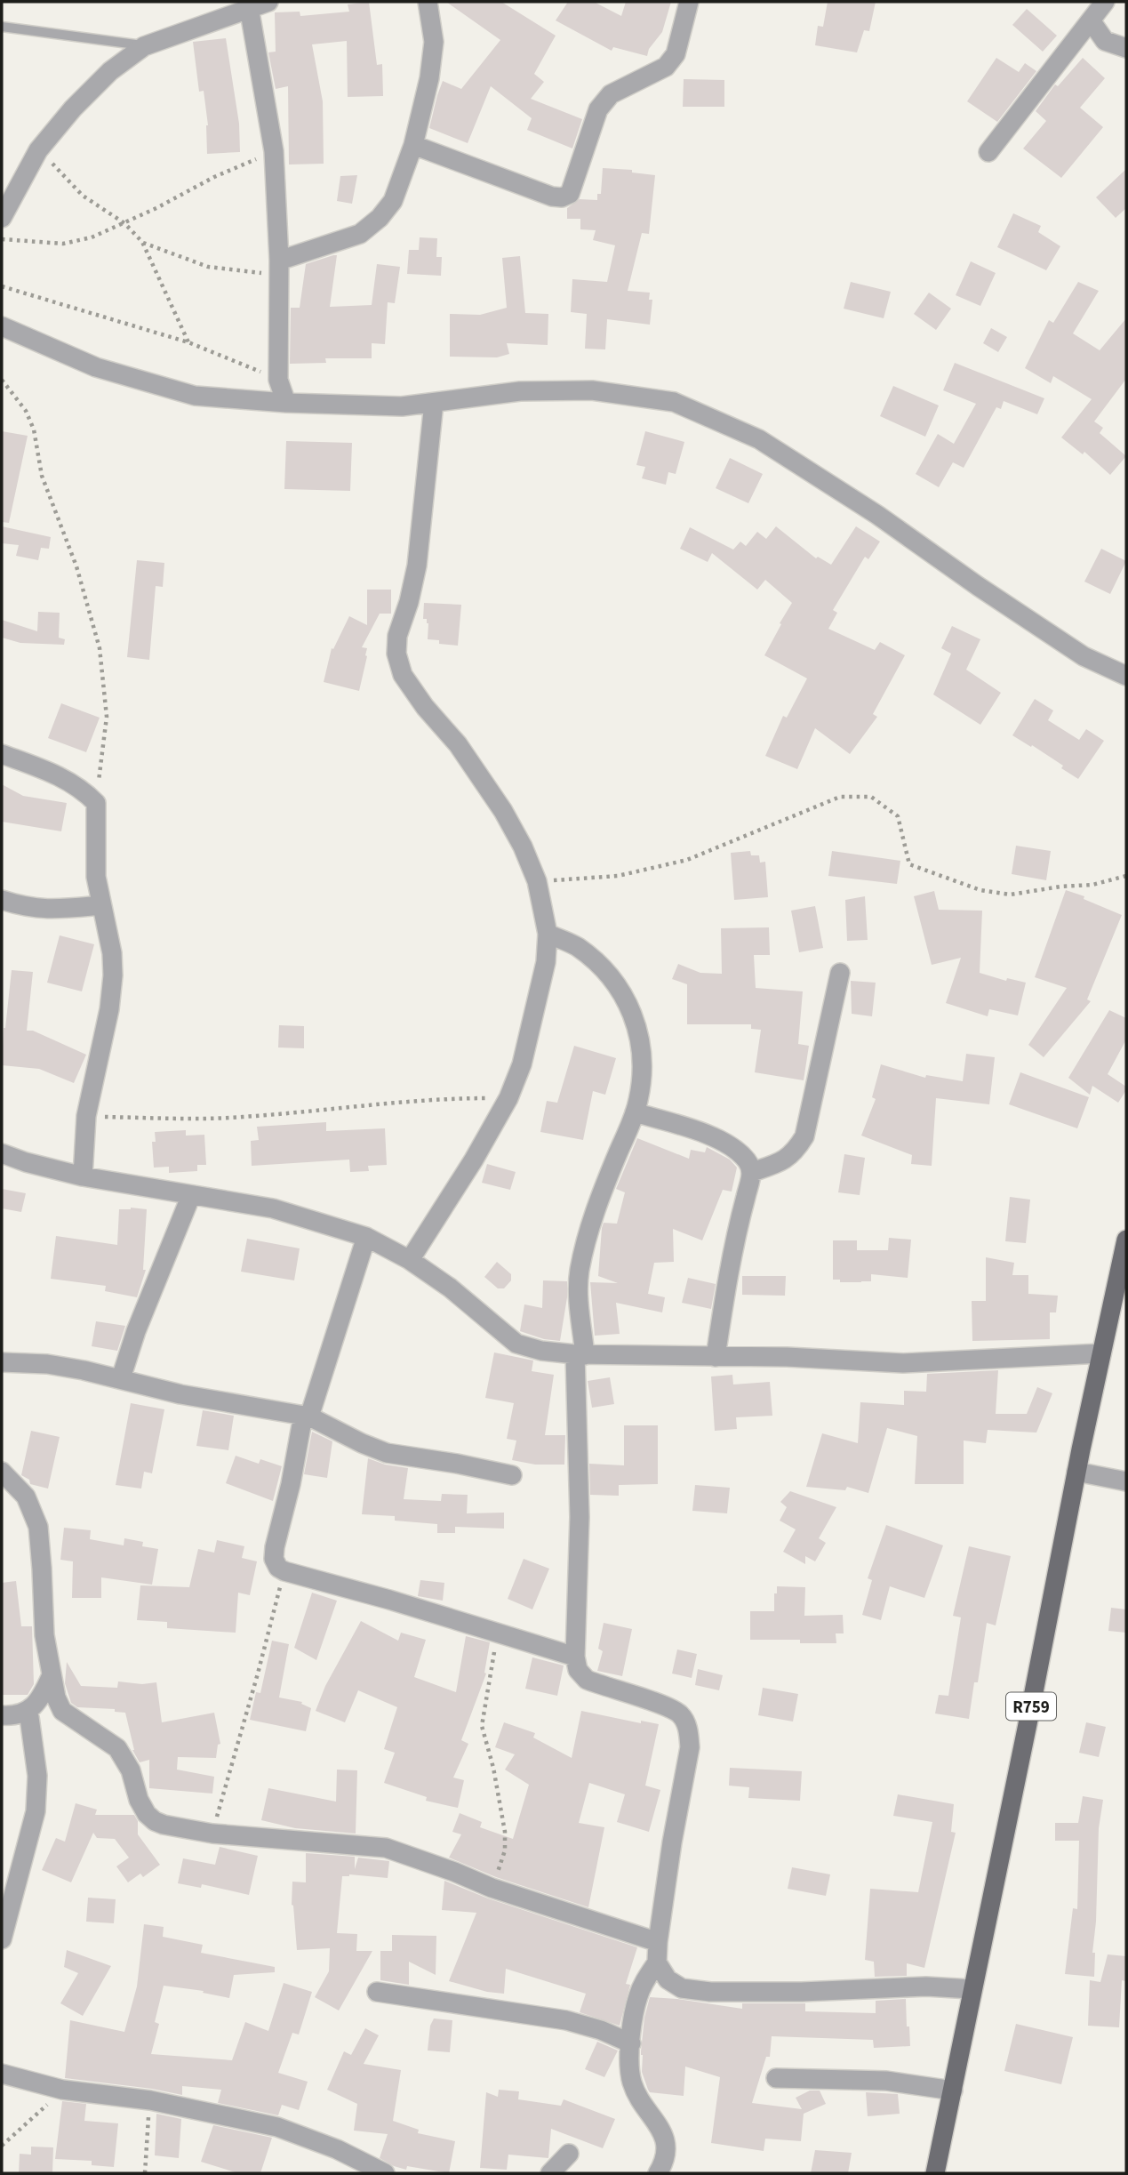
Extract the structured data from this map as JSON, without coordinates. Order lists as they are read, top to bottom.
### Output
{
  "streets": {
    "main road": ["R759"]
  }
}
